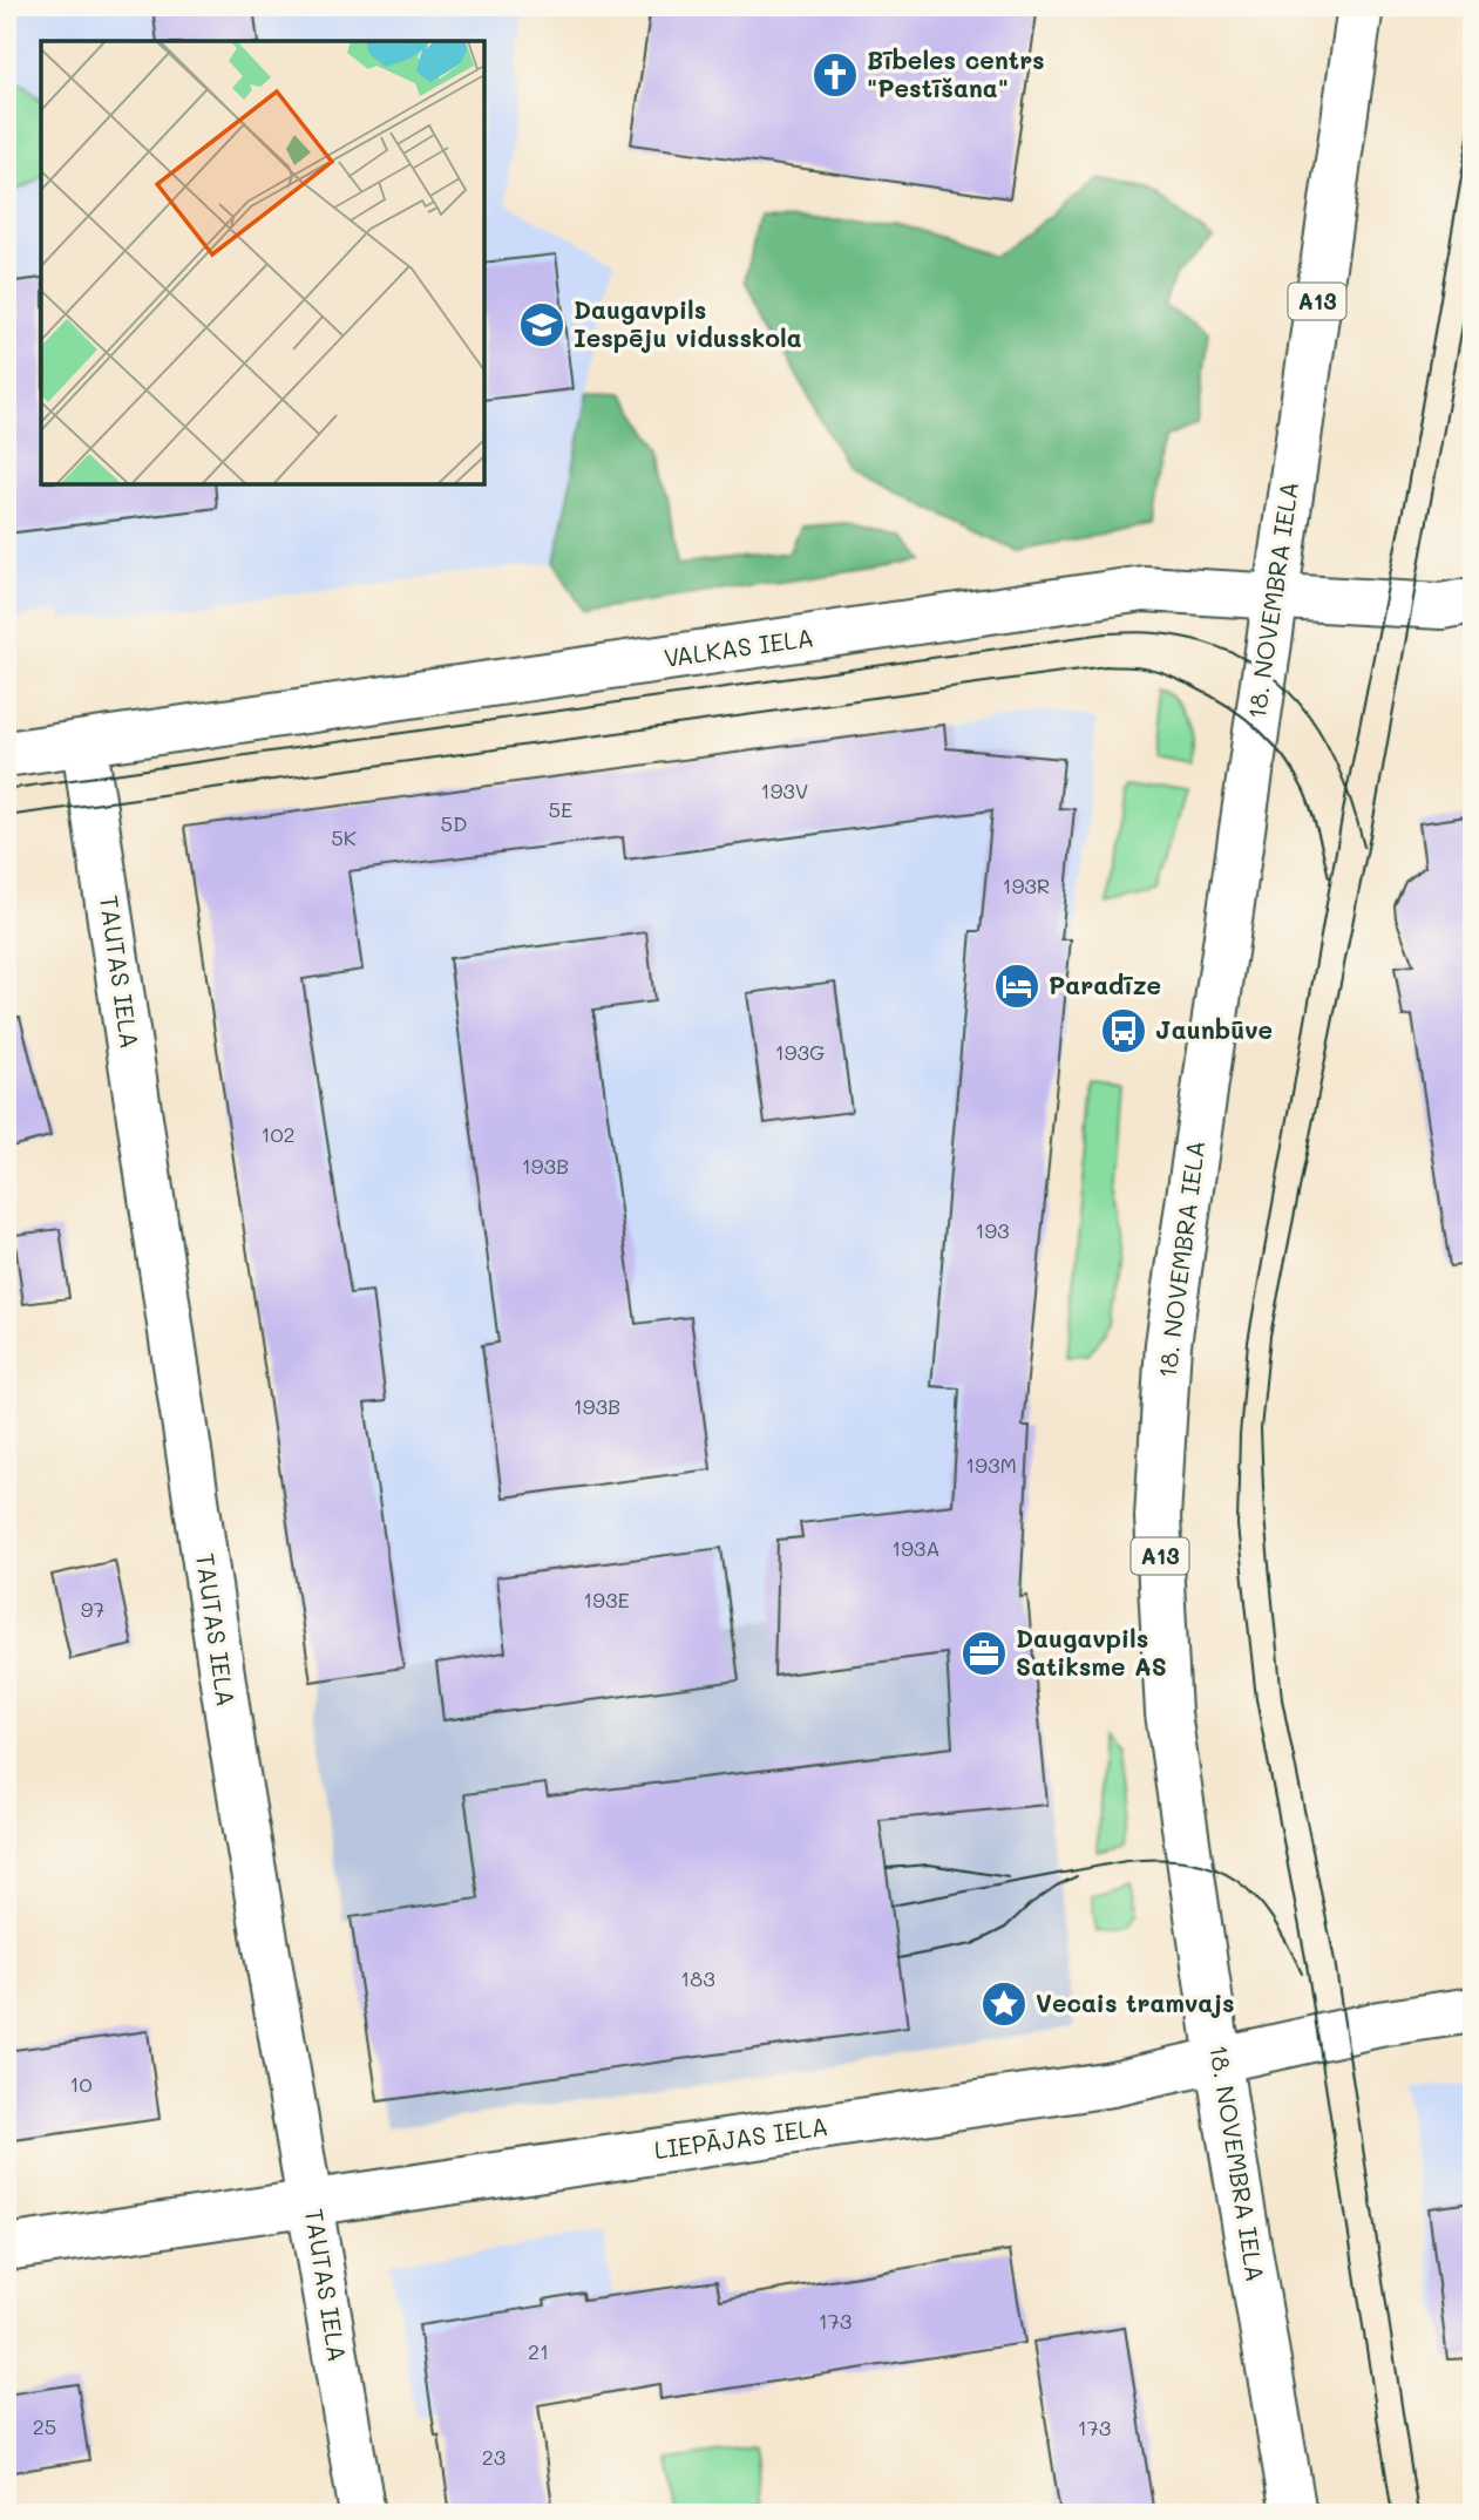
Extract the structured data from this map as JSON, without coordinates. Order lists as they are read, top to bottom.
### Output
{
  "streets": {
    "street": [
      "A13",
      "18. NOVEMBRA IELA",
      "VALKAS IELA",
      "TAUTAS IELA",
      "LIEPĀJAS IELA"
    ]
  },
  "crossings": [
    ["18. NOVEMBRA IELA", "VALKAS IELA"],
    ["18. NOVEMBRA IELA", "LIEPĀJAS IELA"],
    ["VALKAS IELA", "TAUTAS IELA"],
    ["TAUTAS IELA", "LIEPĀJAS IELA"]
  ],
  "places": {
    "church": ["Bībeles centrs \"Pestīšana\""],
    "school or university": ["Daugavpils Iespēju vidusskola"],
    "hotel": ["Paradīze"],
    "bus stop": ["Jaunbūve"],
    "office": ["Daugavpils Satiksme AS"],
    "place": ["Vecais tramvajs"]
  },
  "house_numbers": [
    "193V",
    "5E",
    "5D",
    "5K",
    "193R",
    "193G",
    "102",
    "193B",
    "193",
    "193B",
    "193M",
    "193A",
    "193E",
    "97",
    "183",
    "10",
    "173",
    "21",
    "25",
    "173",
    "23"
  ]
}
